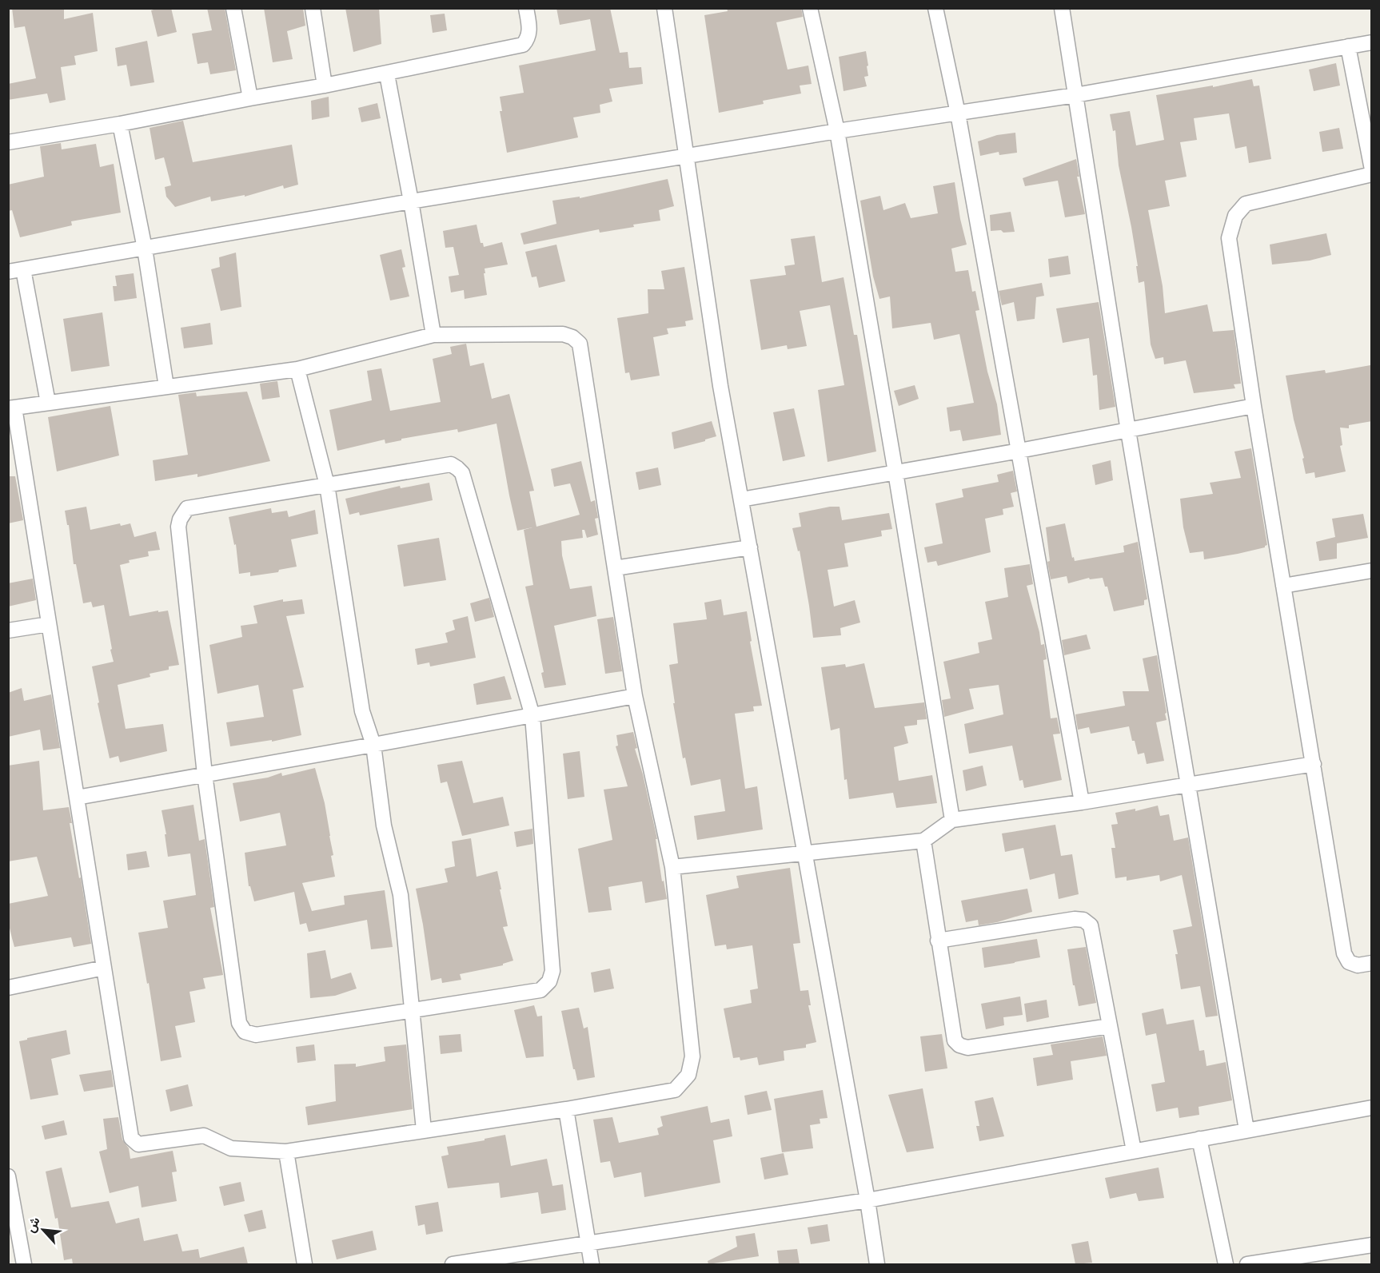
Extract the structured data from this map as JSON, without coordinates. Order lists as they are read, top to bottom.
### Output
{
  "north": "top left"
}
